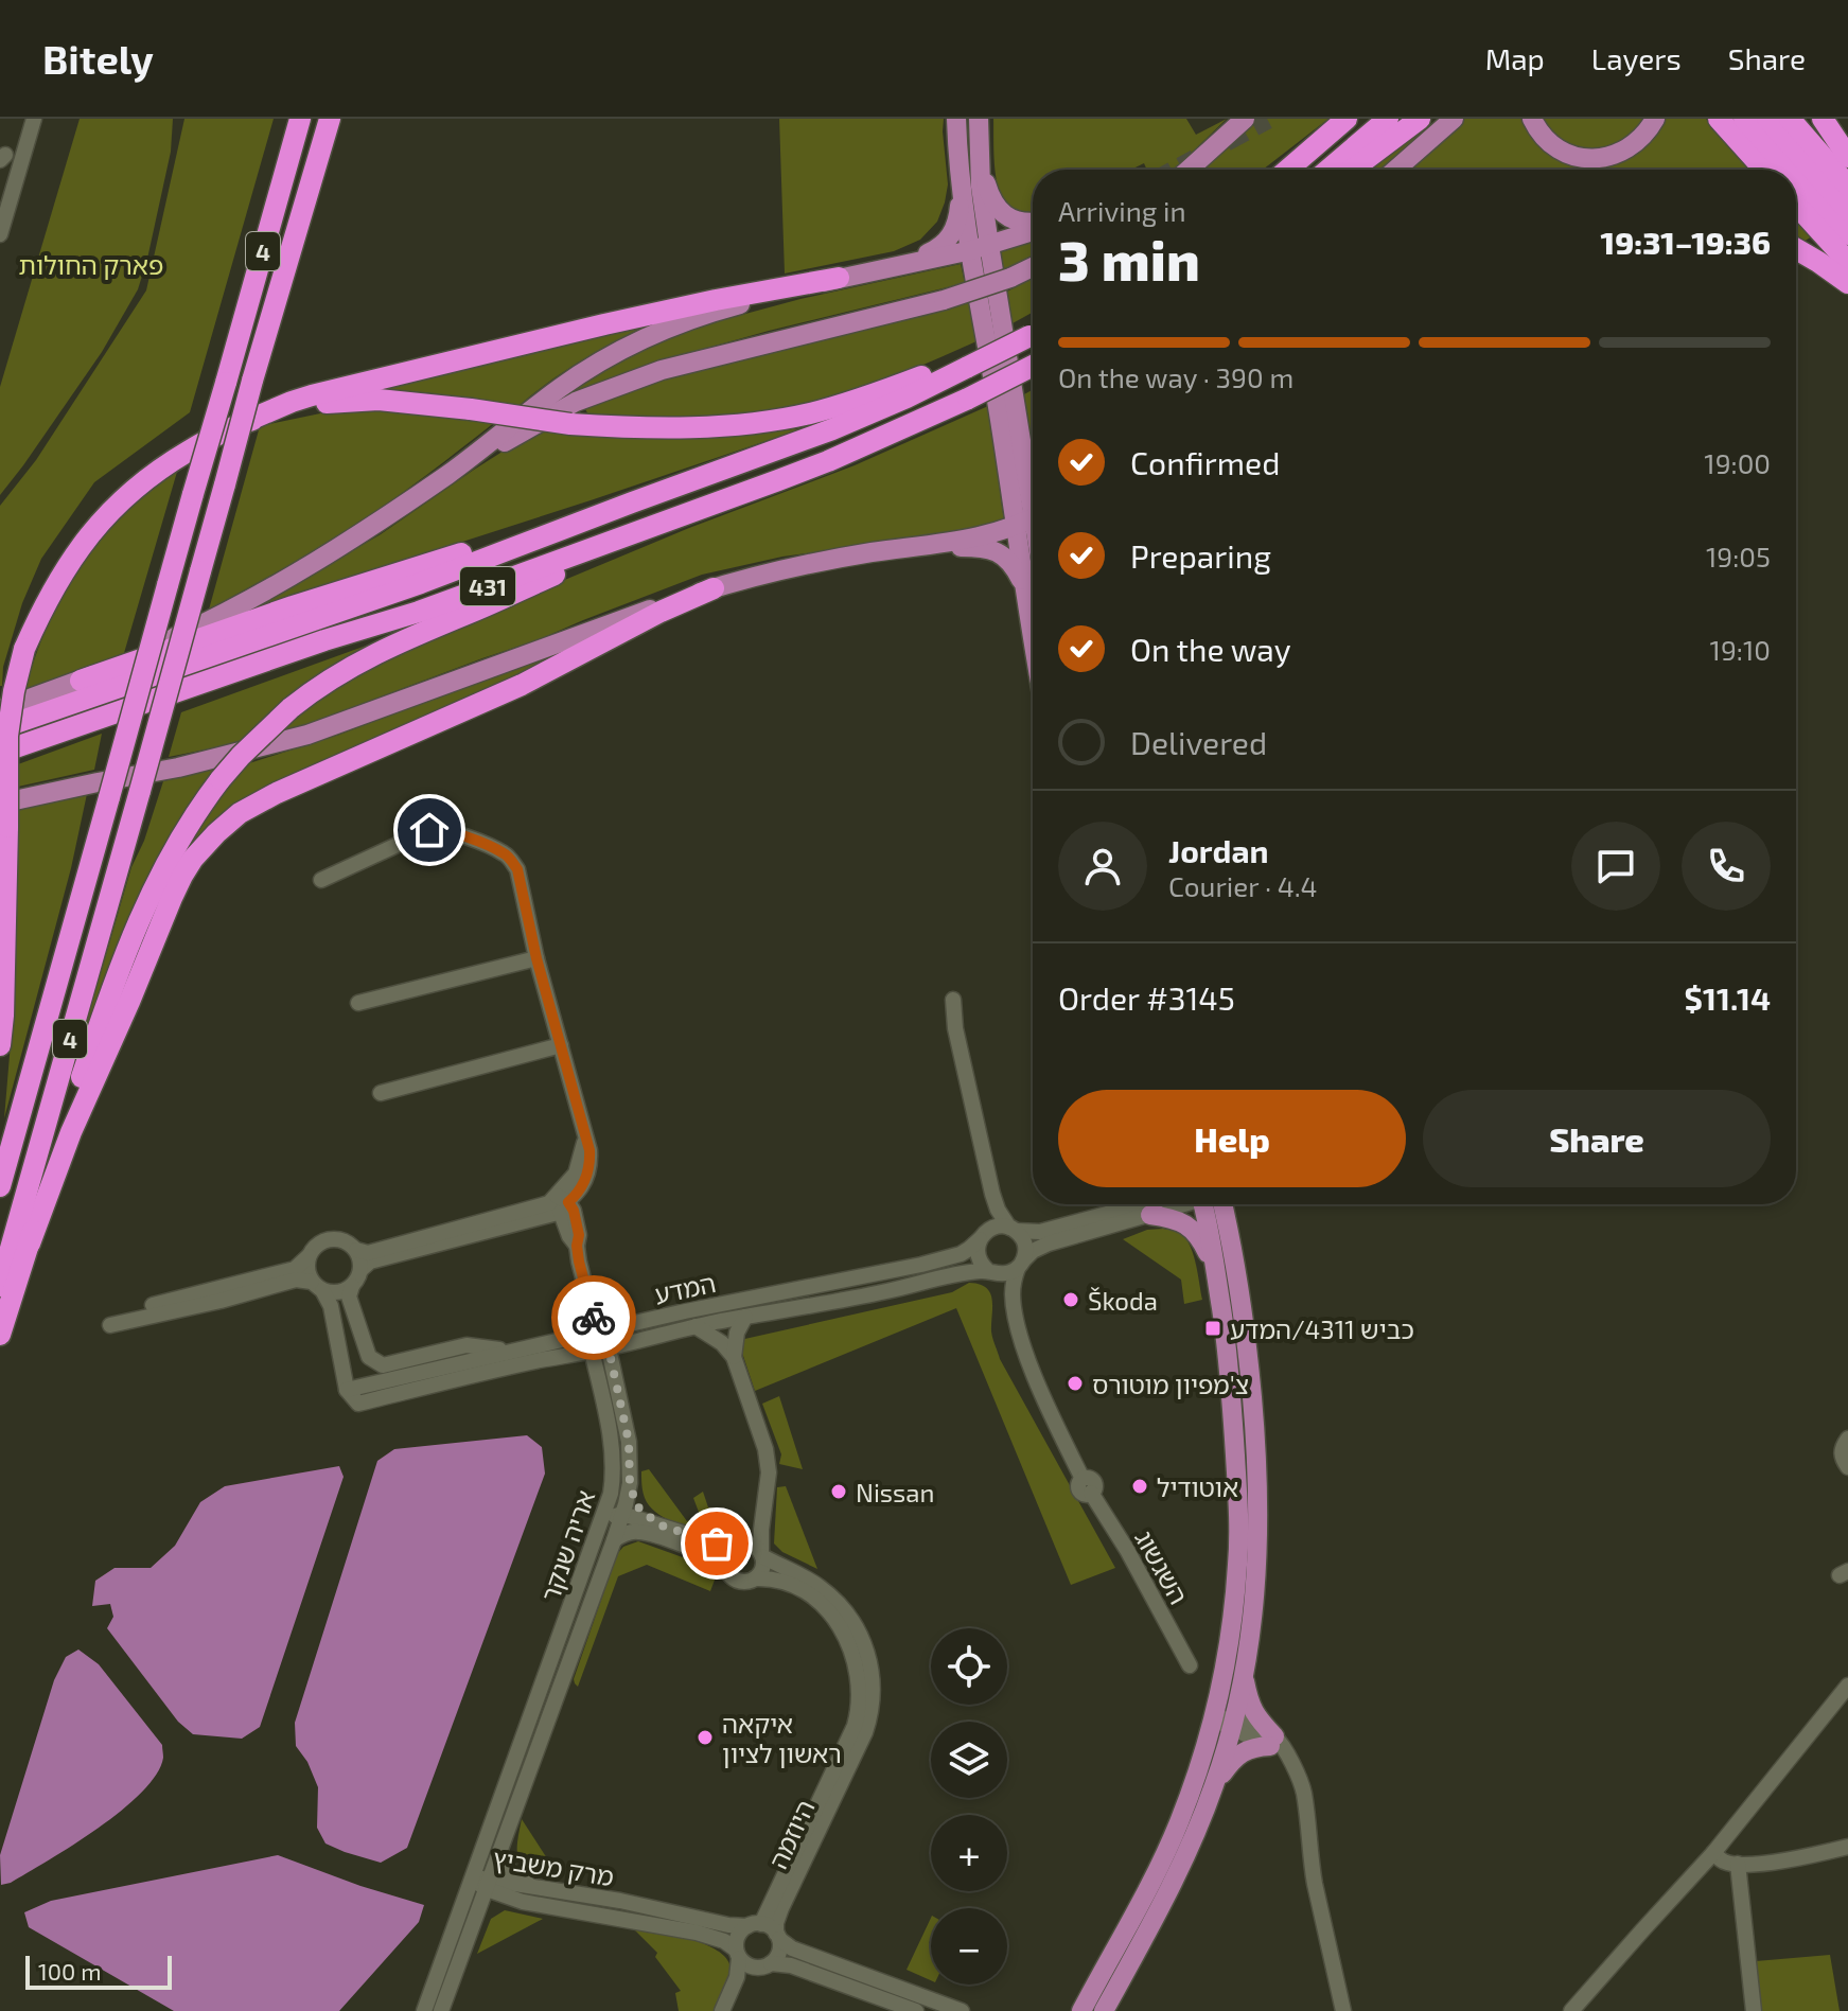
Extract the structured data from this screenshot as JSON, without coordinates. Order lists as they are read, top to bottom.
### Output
{
  "streets": {
    "highway": ["4", "431"],
    "street": [
      "המדע",
      "אריה שנקר",
      "השגשוג",
      "היוזמה",
      "מרק משביץ"
    ]
  },
  "crossings": [
    ["המדע", "אריה שנקר"],
    ["המדע", "השגשוג"],
    ["אריה שנקר", "מרק משביץ"],
    ["היוזמה", "מרק משביץ"]
  ],
  "parks": ["פארק החולות"],
  "places": {
    "other": [
      "Škoda",
      "צ'מפיון מוטורס",
      "אוטודיל",
      "Nissan",
      "איקאה ראשון לציון"
    ],
    "transit": ["כביש 4311/המדע"]
  },
  "scale_bar": "100 m",
  "page": {
    "header": "Bitely",
    "nav": ["Map", "Layers", "Share"],
    "heading": ["3 min", "Arriving in", "19:31–19:36"],
    "panel": [
      "Jordan",
      "Courier · 4.4",
      "Order #3145",
      "$11.14"
    ],
    "bar": "On the way · 390 m",
    "list": [
      ["Confirmed", "19:00"],
      ["Preparing", "19:05"],
      ["On the way", "19:10"],
      "Delivered"
    ],
    "buttons": ["Help", "Share"],
    "map_buttons": ["+", "−"],
    "scale": "100 m"
  }
}
